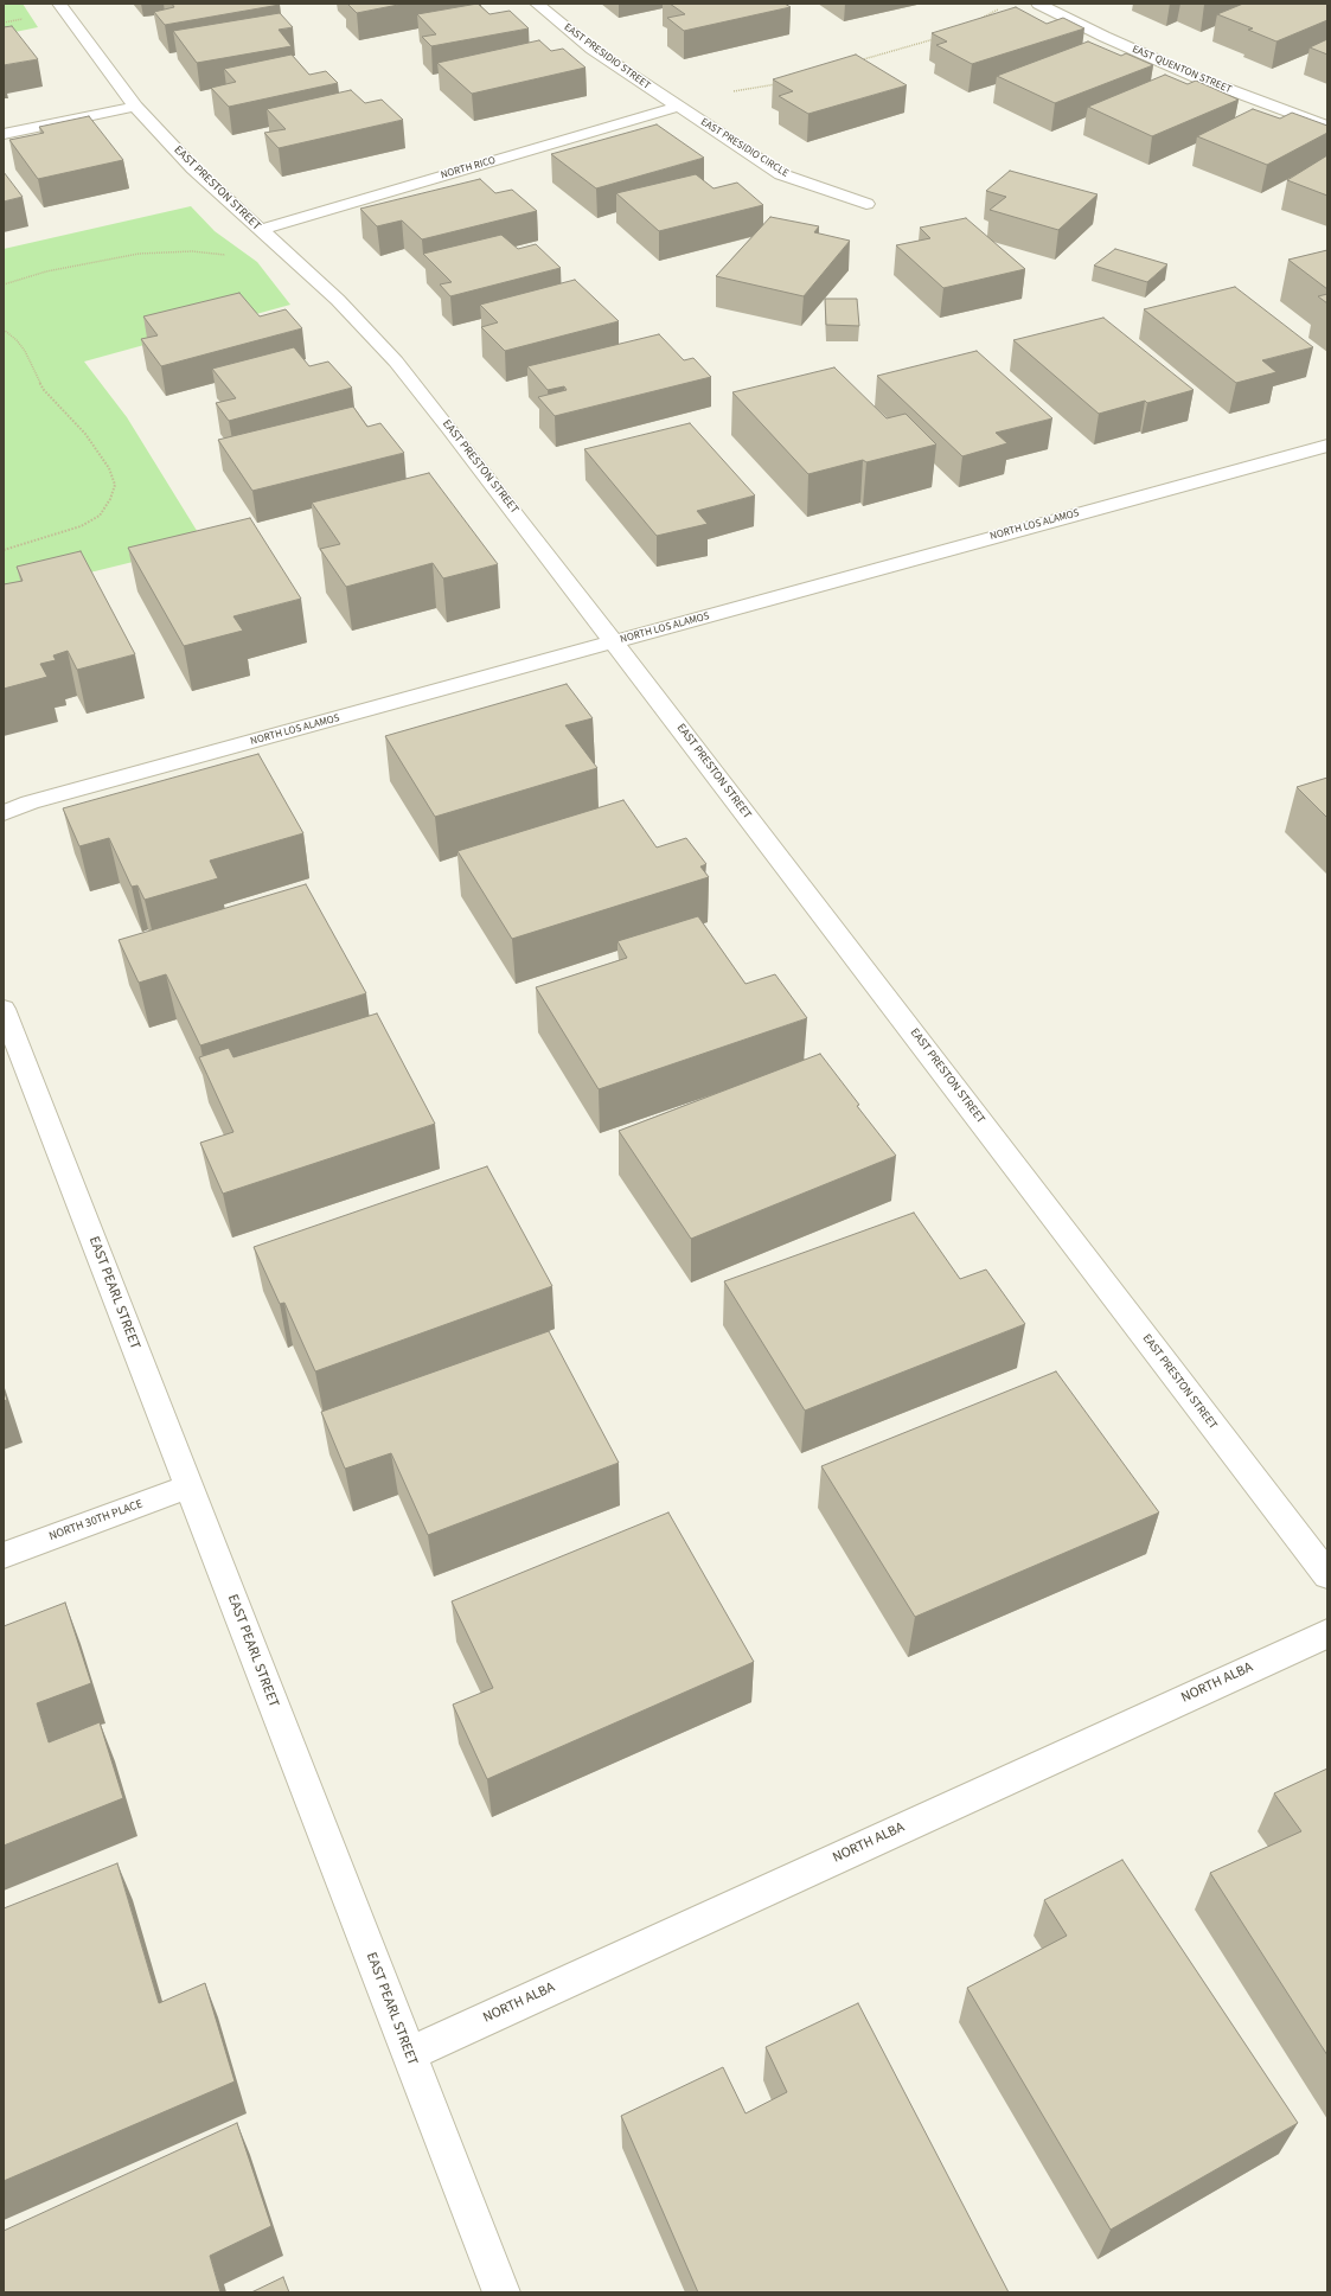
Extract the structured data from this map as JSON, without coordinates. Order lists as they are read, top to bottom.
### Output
{
  "streets": {
    "street": [
      "EAST PRESIDIO STREET",
      "EAST QUENTON STREET",
      "EAST PRESIDIO CIRCLE",
      "NORTH RICO",
      "EAST PRESTON STREET",
      "NORTH LOS ALAMOS",
      "EAST PEARL STREET",
      "NORTH 30TH PLACE",
      "NORTH ALBA"
    ]
  },
  "crossings": [
    ["EAST PRESIDIO STREET", "EAST PRESIDIO CIRCLE"],
    ["EAST PRESIDIO STREET", "NORTH RICO"],
    ["EAST PRESIDIO CIRCLE", "NORTH RICO"],
    ["NORTH RICO", "EAST PRESTON STREET"],
    ["EAST PRESTON STREET", "NORTH LOS ALAMOS"],
    ["EAST PEARL STREET", "NORTH 30TH PLACE"],
    ["EAST PEARL STREET", "NORTH ALBA"]
  ]
}
